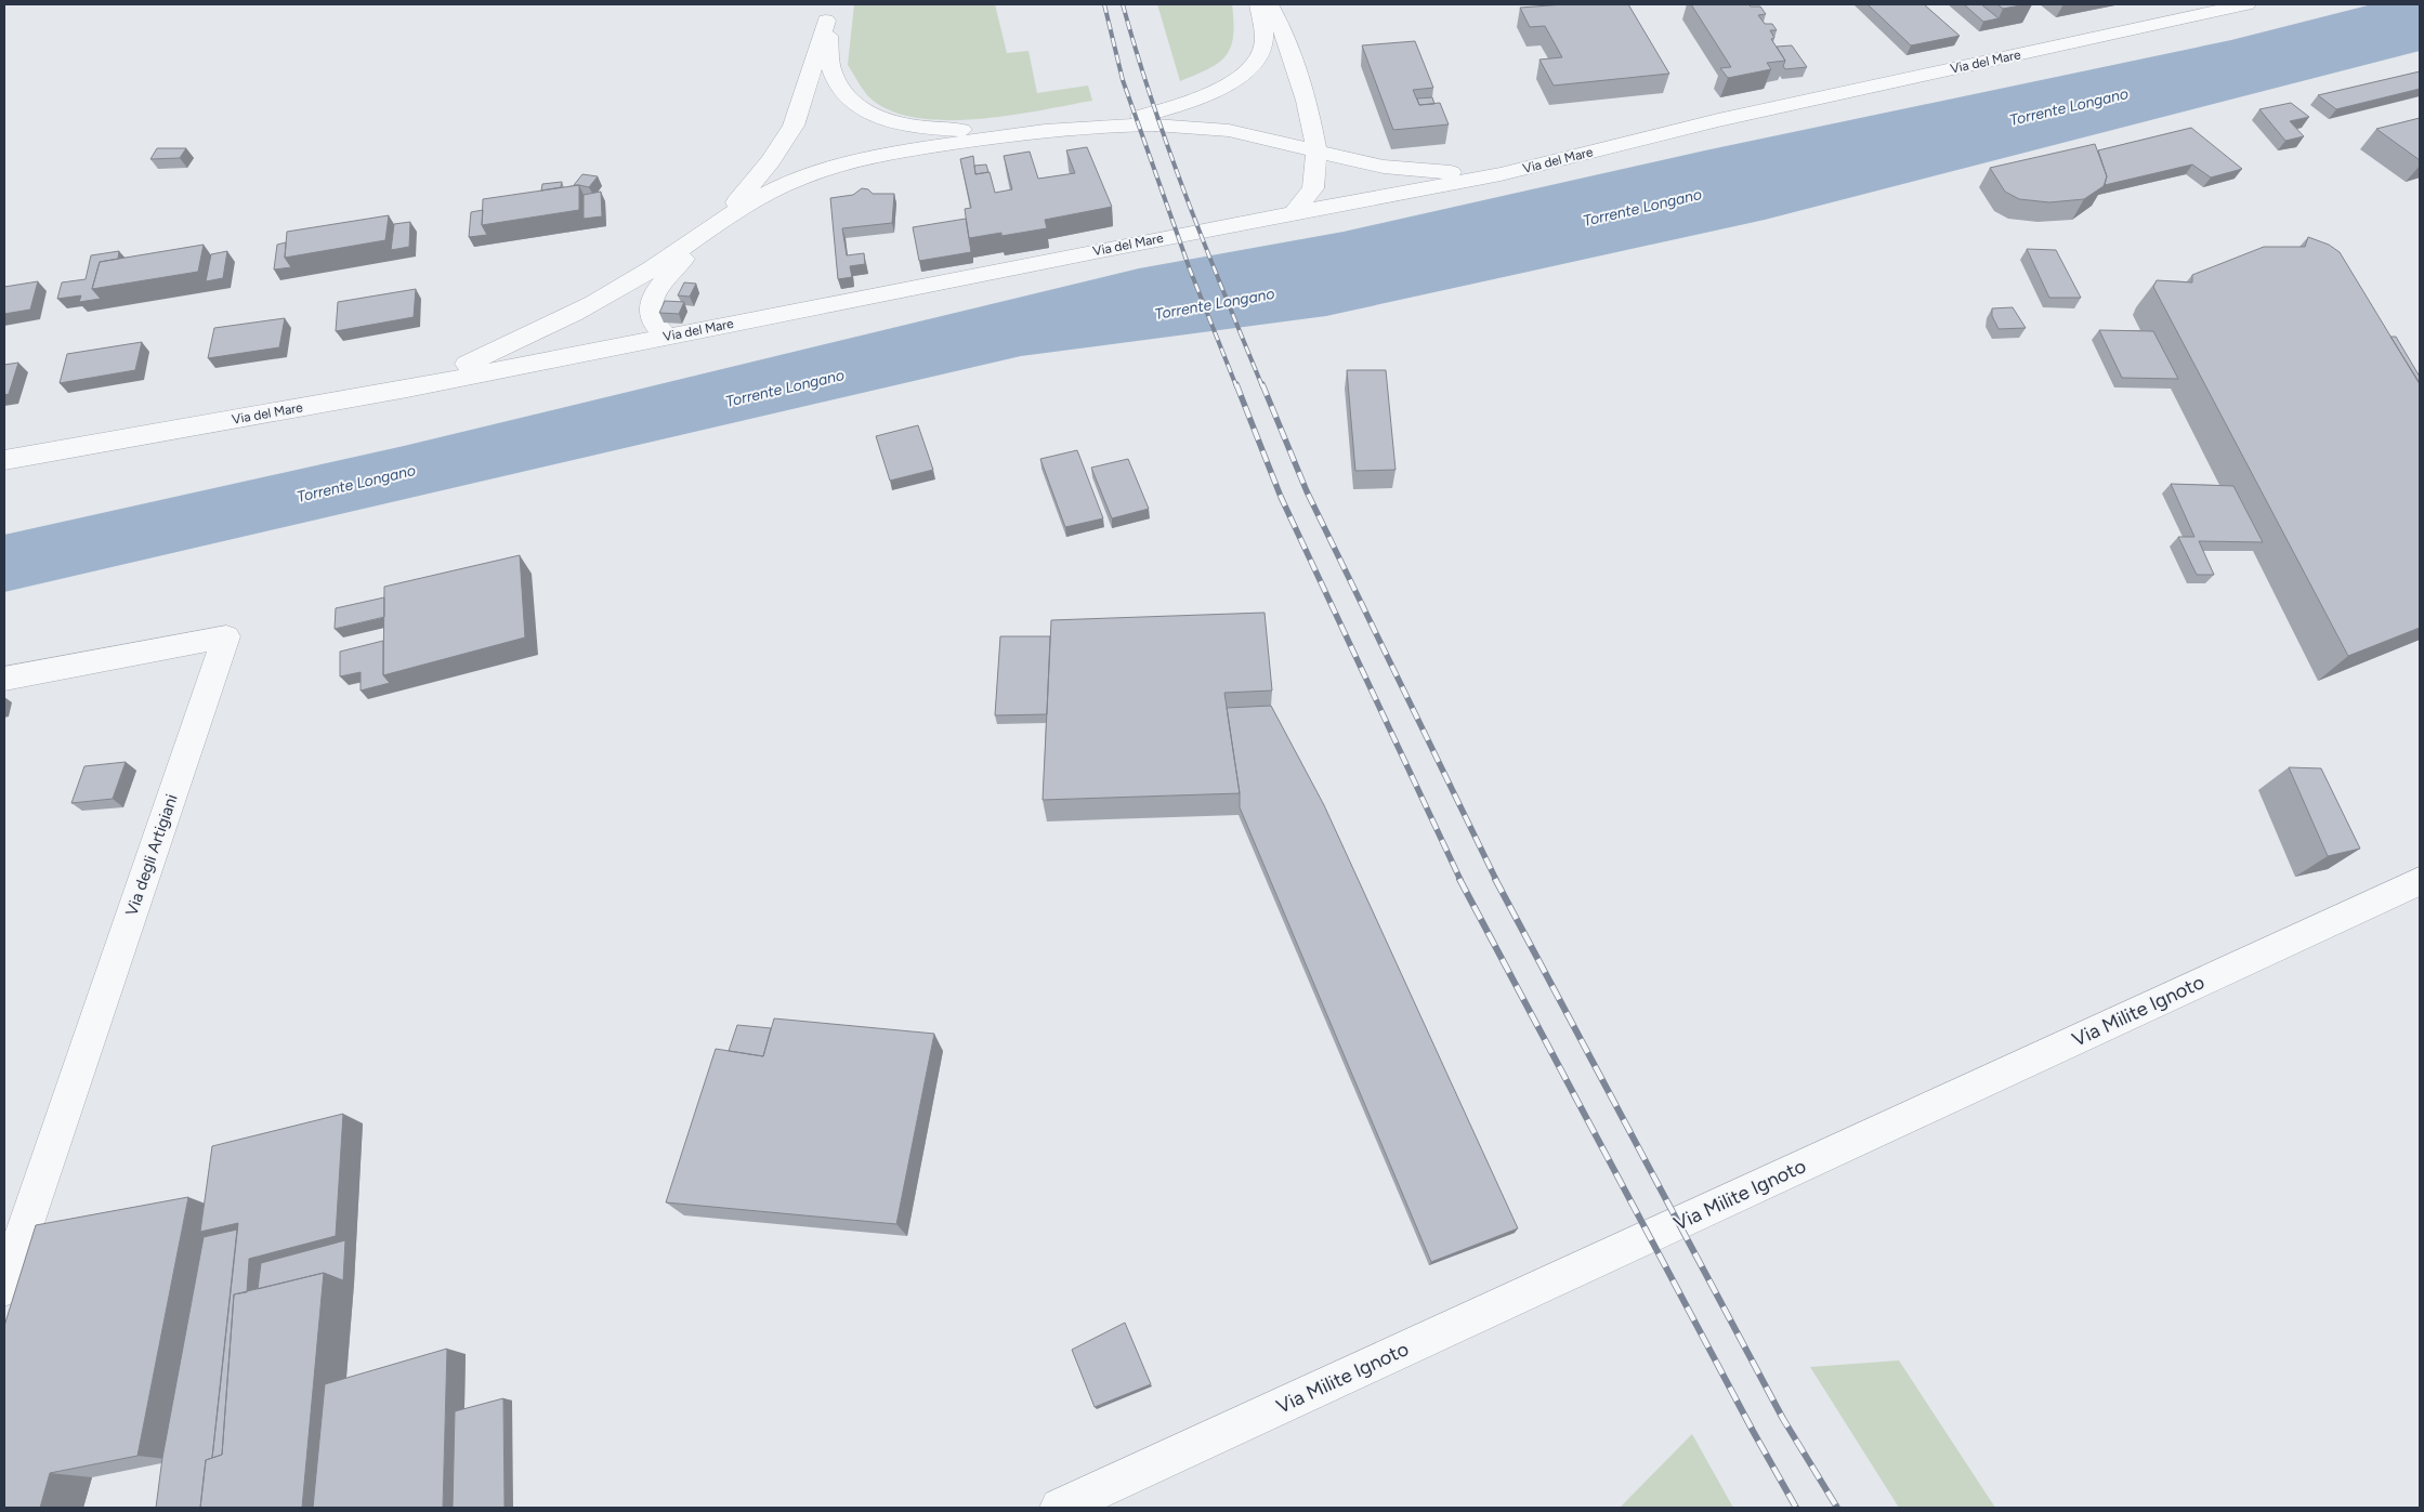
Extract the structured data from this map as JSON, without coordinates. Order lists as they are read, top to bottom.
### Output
{
  "streets": {
    "street": ["Via del Mare", "Via degli Artigiani", "Via Milite Ignoto"]
  },
  "water": ["Torrente Longano"]
}
